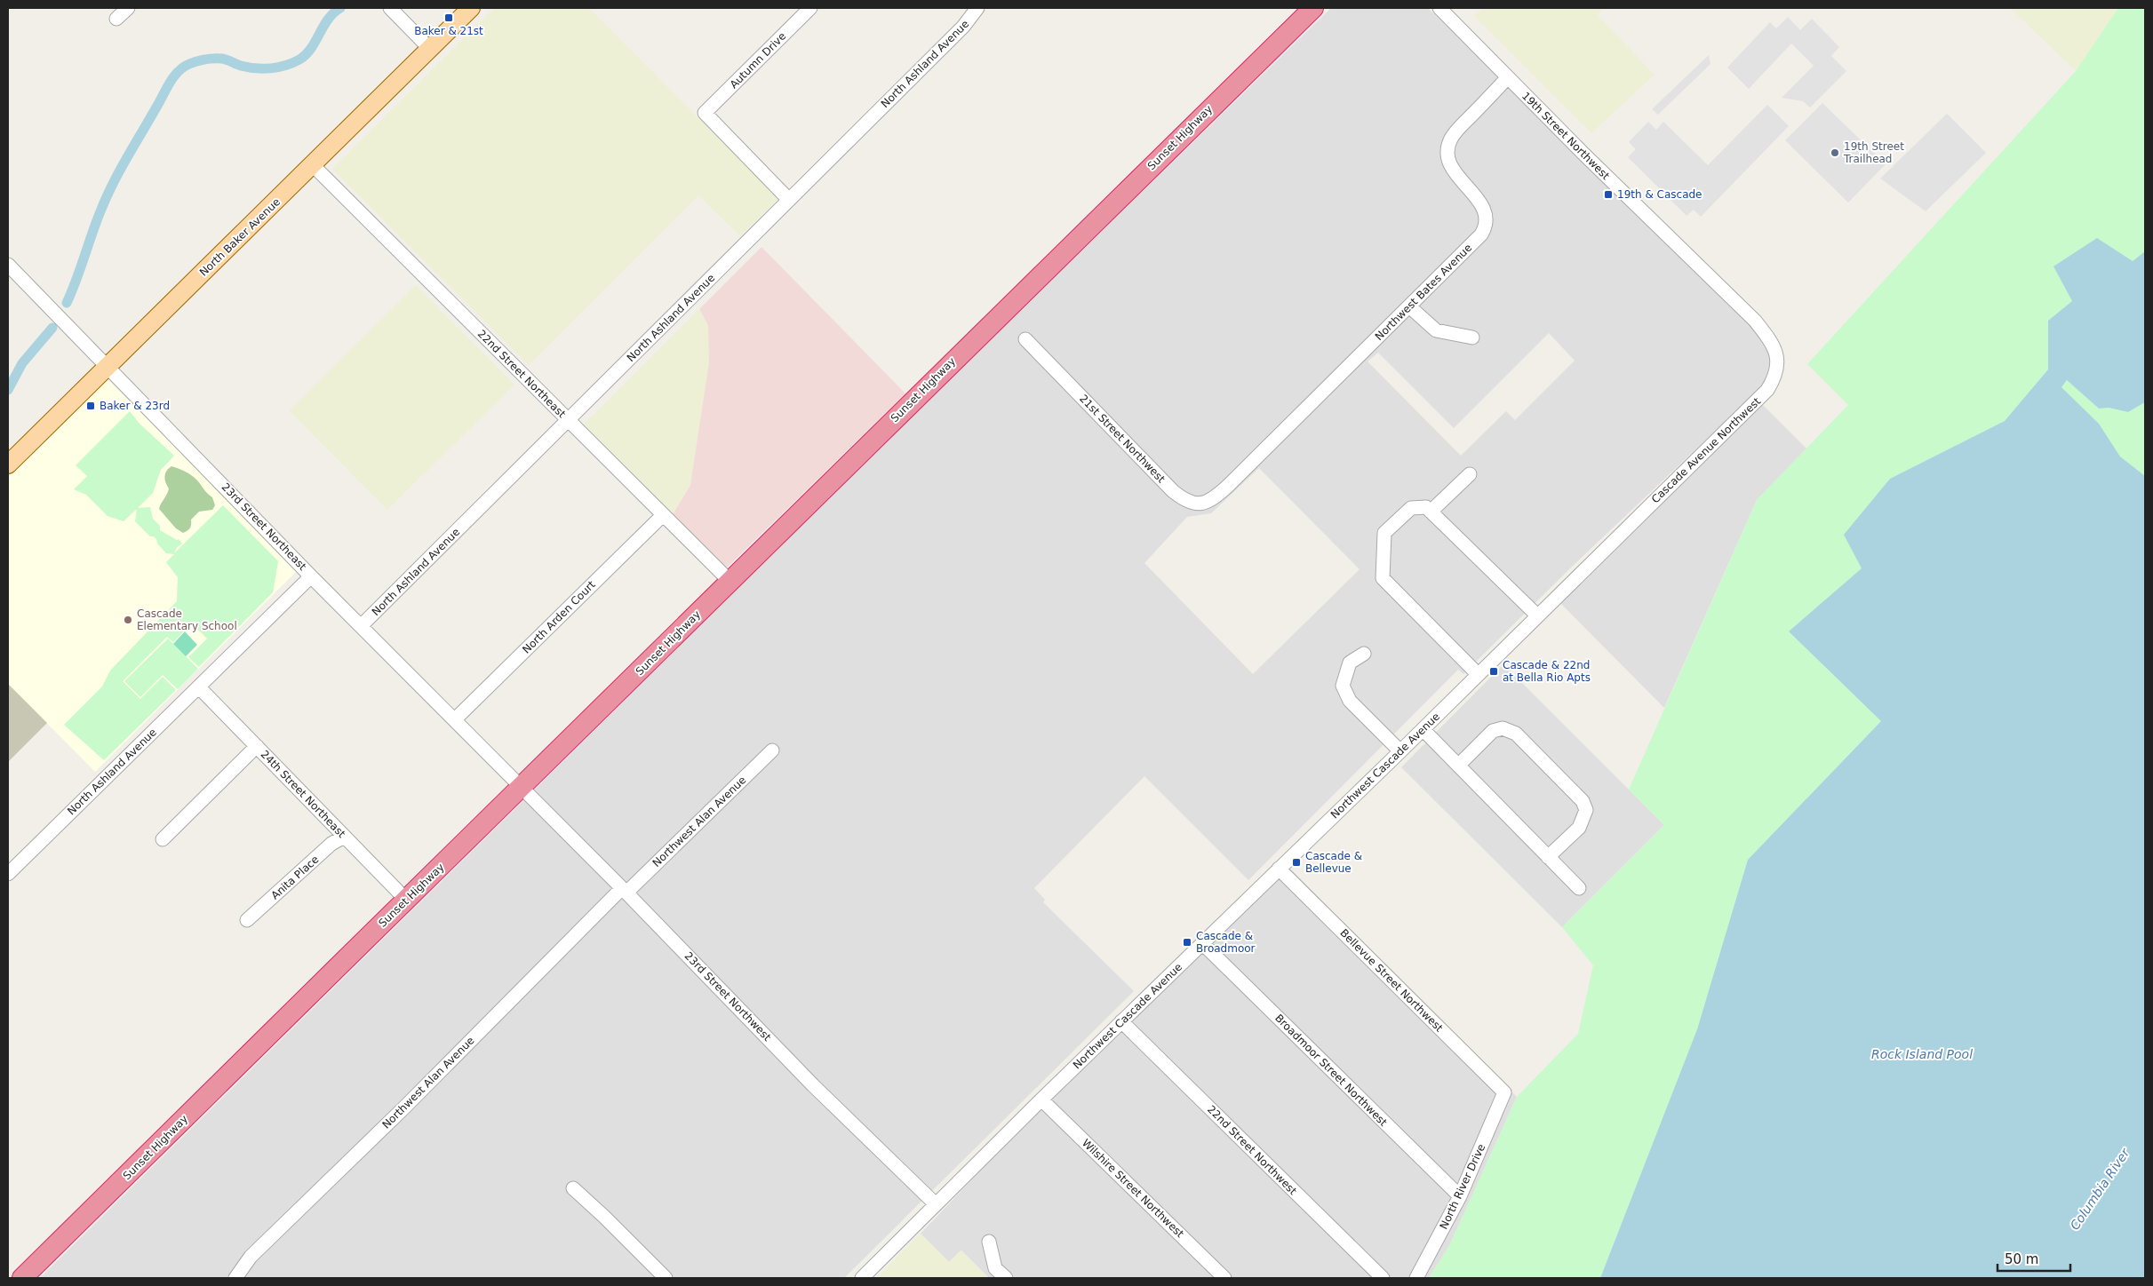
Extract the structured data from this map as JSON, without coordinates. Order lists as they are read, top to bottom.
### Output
{
  "streets": {
    "highway": ["Sunset Highway"],
    "main road": ["North Baker Avenue"],
    "street": [
      "Autumn Drive",
      "North Ashland Avenue",
      "19th Street Northwest",
      "Northwest Bates Avenue",
      "22nd Street Northeast",
      "21st Street Northwest",
      "Cascade Avenue Northwest",
      "23rd Street Northeast",
      "North Arden Court",
      "Northwest Cascade Avenue",
      "24th Street Northeast",
      "Northwest Alan Avenue",
      "Anita Place",
      "Bellevue Street Northwest",
      "23rd Street Northwest",
      "Broadmoor Street Northwest",
      "22nd Street Northwest",
      "North River Drive",
      "Wilshire Street Northwest"
    ]
  },
  "crossings": [
    ["Autumn Drive", "North Ashland Avenue"],
    ["North Ashland Avenue", "22nd Street Northeast"],
    ["North Ashland Avenue", "23rd Street Northeast"],
    ["North Ashland Avenue", "24th Street Northeast"],
    ["19th Street Northwest", "Northwest Bates Avenue"],
    ["19th Street Northwest", "Cascade Avenue Northwest"],
    ["Sunset Highway", "22nd Street Northeast"],
    ["Sunset Highway", "23rd Street Northeast"],
    ["Sunset Highway", "24th Street Northeast"],
    ["Sunset Highway", "23rd Street Northwest"],
    ["North Baker Avenue", "22nd Street Northeast"],
    ["North Baker Avenue", "23rd Street Northeast"],
    ["Northwest Bates Avenue", "21st Street Northwest"],
    ["22nd Street Northeast", "North Arden Court"],
    ["Cascade Avenue Northwest", "Northwest Cascade Avenue"],
    ["23rd Street Northeast", "North Arden Court"],
    ["23rd Street Northeast", "23rd Street Northwest"],
    ["Northwest Cascade Avenue", "Bellevue Street Northwest"],
    ["Northwest Cascade Avenue", "23rd Street Northwest"],
    ["Northwest Cascade Avenue", "Broadmoor Street Northwest"],
    ["Northwest Cascade Avenue", "22nd Street Northwest"],
    ["Northwest Cascade Avenue", "Wilshire Street Northwest"],
    ["24th Street Northeast", "Anita Place"],
    ["Northwest Alan Avenue", "23rd Street Northwest"],
    ["Bellevue Street Northwest", "North River Drive"],
    ["Broadmoor Street Northwest", "North River Drive"]
  ],
  "water": ["Rock Island Pool", "Columbia River"],
  "places": {
    "transit": [
      "Baker & 21st",
      "19th & Cascade",
      "Baker & 23rd",
      "Cascade & 22nd at Bella Rio Apts",
      "Cascade & Bellevue",
      "Cascade & Broadmoor"
    ],
    "other": ["19th Street Trailhead", "Cascade Elementary School"]
  },
  "scale_bar": "50 m"
}
